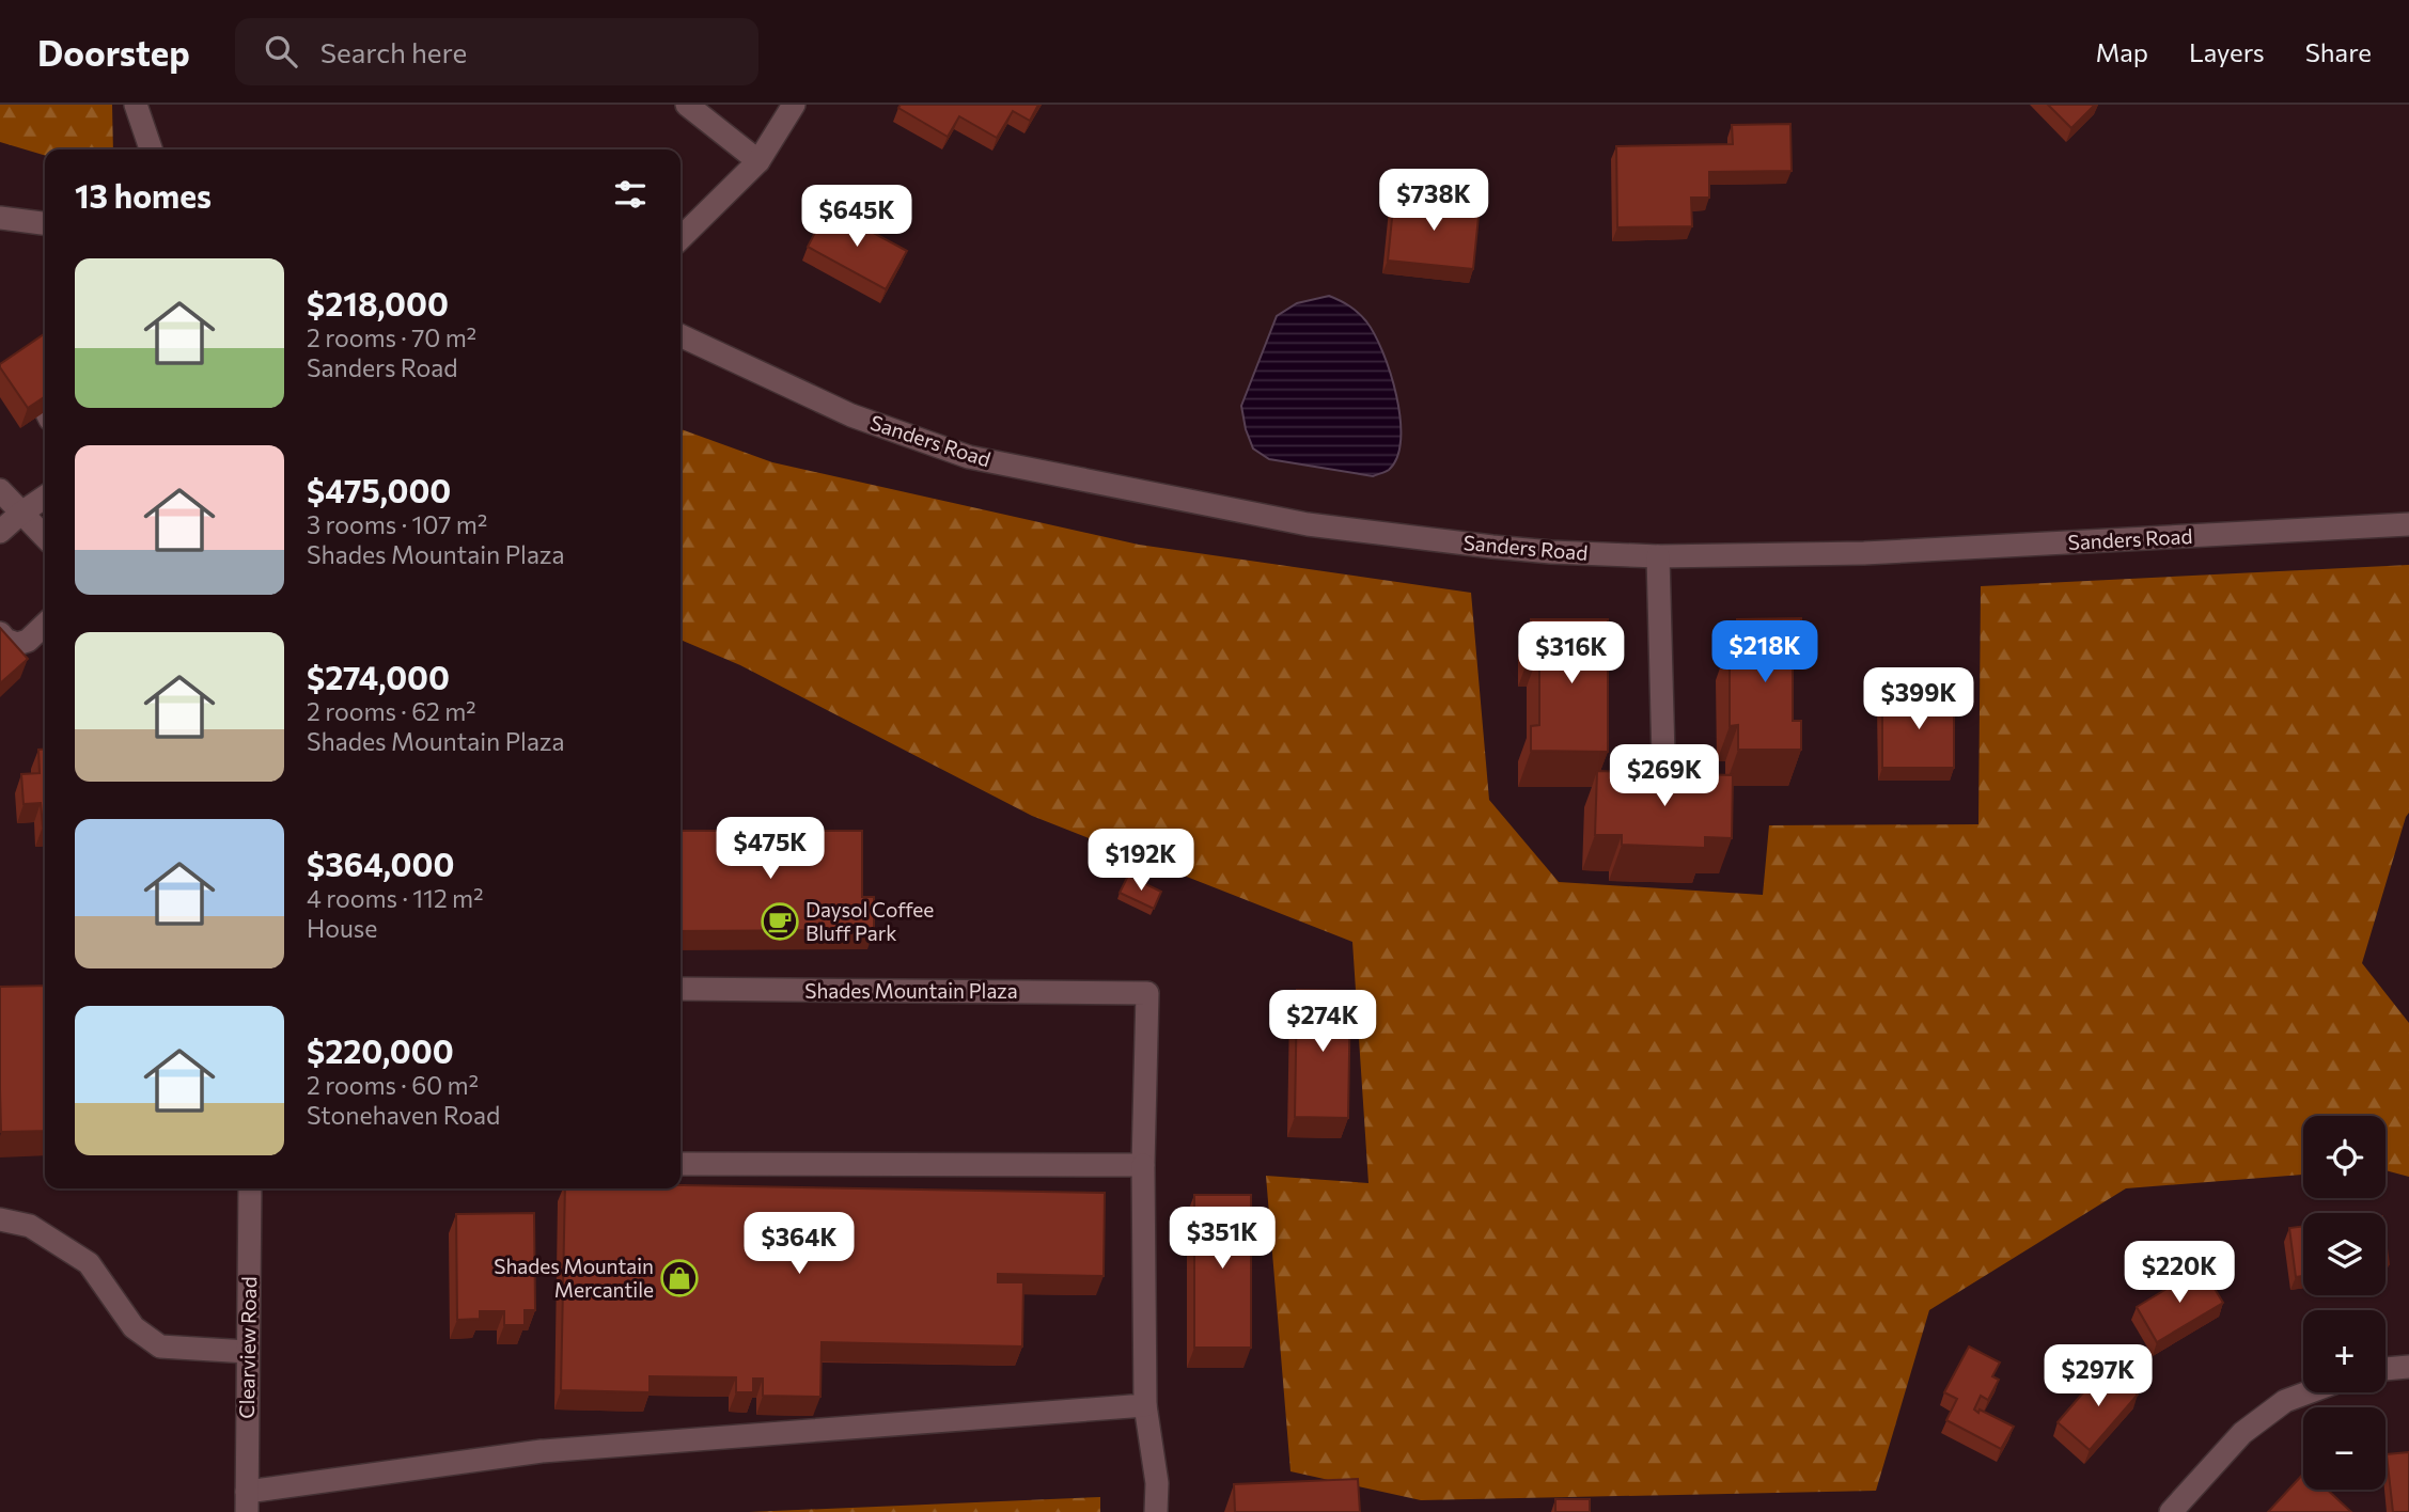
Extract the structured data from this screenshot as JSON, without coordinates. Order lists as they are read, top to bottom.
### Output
{
  "streets": {
    "street": ["Sanders Road", "Shades Mountain Plaza", "Clearview Road"]
  },
  "places": {
    "cafe": ["Daysol Coffee Bluff Park"],
    "shop": ["Shades Mountain Mercantile"]
  },
  "page": {
    "header": "Doorstep",
    "search": "Search here",
    "nav": ["Map", "Layers", "Share"],
    "heading": "13 homes",
    "price": [
      "$738K",
      "$645K",
      "$218K",
      "$316K",
      "$399K",
      "$269K",
      "$475K",
      "$192K",
      "$274K",
      "$351K",
      "$364K",
      "$220K",
      "$297K"
    ],
    "list": [
      {
        "name": "$218,000",
        "note": "2 rooms · 70 m² · Sanders Road"
      },
      {
        "name": "$475,000",
        "note": "3 rooms · 107 m² · Shades Mountain Plaza"
      },
      {
        "name": "$274,000",
        "note": "2 rooms · 62 m² · Shades Mountain Plaza"
      },
      {
        "name": "$364,000",
        "note": "4 rooms · 112 m² · House"
      },
      {
        "name": "$220,000",
        "note": "2 rooms · 60 m² · Stonehaven Road"
      }
    ],
    "map_buttons": ["+", "−"]
  }
}
